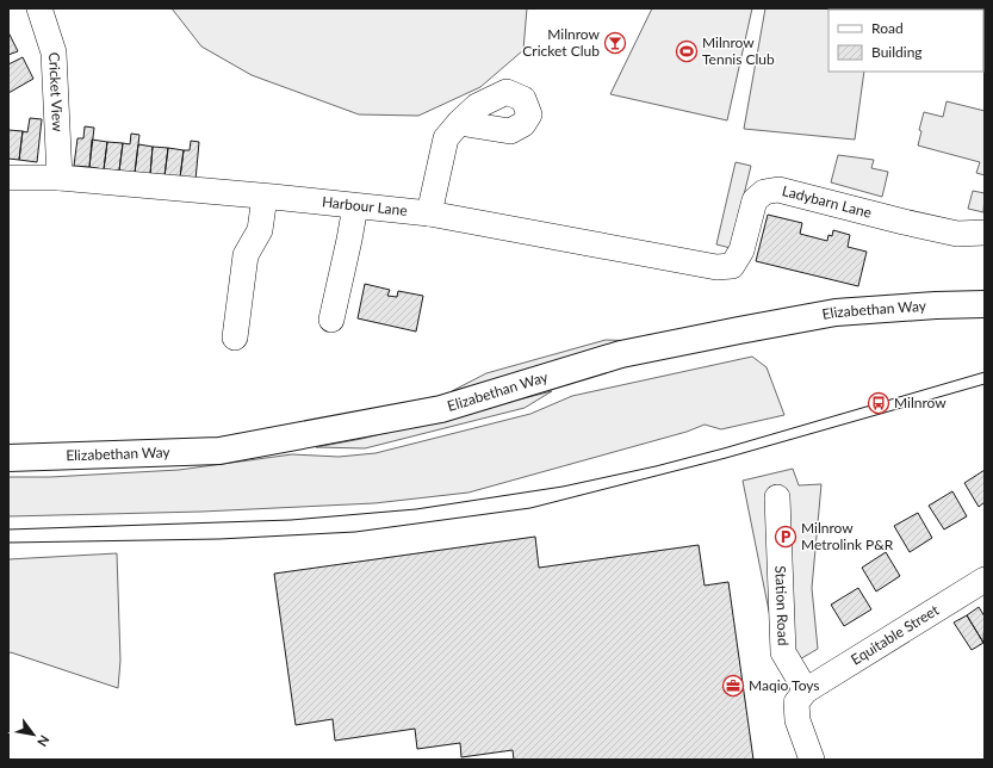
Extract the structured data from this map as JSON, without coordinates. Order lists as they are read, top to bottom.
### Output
{
  "streets": {
    "main road": ["Elizabethan Way"],
    "street": [
      "Cricket View",
      "Ladybarn Lane",
      "Harbour Lane",
      "Station Road",
      "Equitable Street"
    ]
  },
  "crossings": [
    ["Cricket View", "Harbour Lane"],
    ["Ladybarn Lane", "Harbour Lane"],
    ["Station Road", "Equitable Street"]
  ],
  "places": {
    "bar": ["Milnrow Cricket Club"],
    "sports": ["Milnrow Tennis Club"],
    "bus stop": ["Milnrow"],
    "parking": ["Milnrow Metrolink P&R"],
    "office": ["Maqio Toys"]
  },
  "legend": ["Road", "Building"],
  "north": "bottom right"
}
